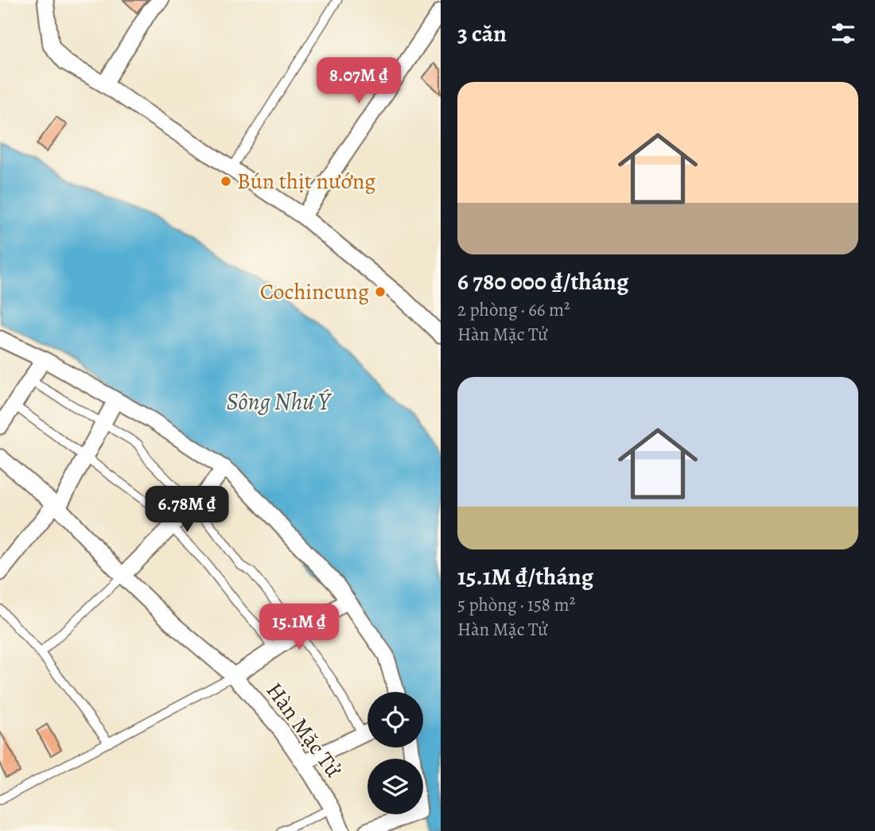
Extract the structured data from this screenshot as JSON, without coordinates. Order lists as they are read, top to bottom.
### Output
{
  "streets": {
    "street": ["Hàn Mặc Tử"]
  },
  "water": ["Sông Như Ý"],
  "places": ["Bún thịt nướng", "Cochincung"],
  "page": {
    "heading": "3 căn",
    "price": ["8.07M ₫", "6.78M ₫", "15.1M ₫"],
    "list": [
      {
        "name": "6 780 000 ₫/tháng",
        "note": "2 phòng · 66 m² · Hàn Mặc Tử"
      },
      {
        "name": "15.1M ₫/tháng",
        "note": "5 phòng · 158 m² · Hàn Mặc Tử"
      }
    ]
  }
}
